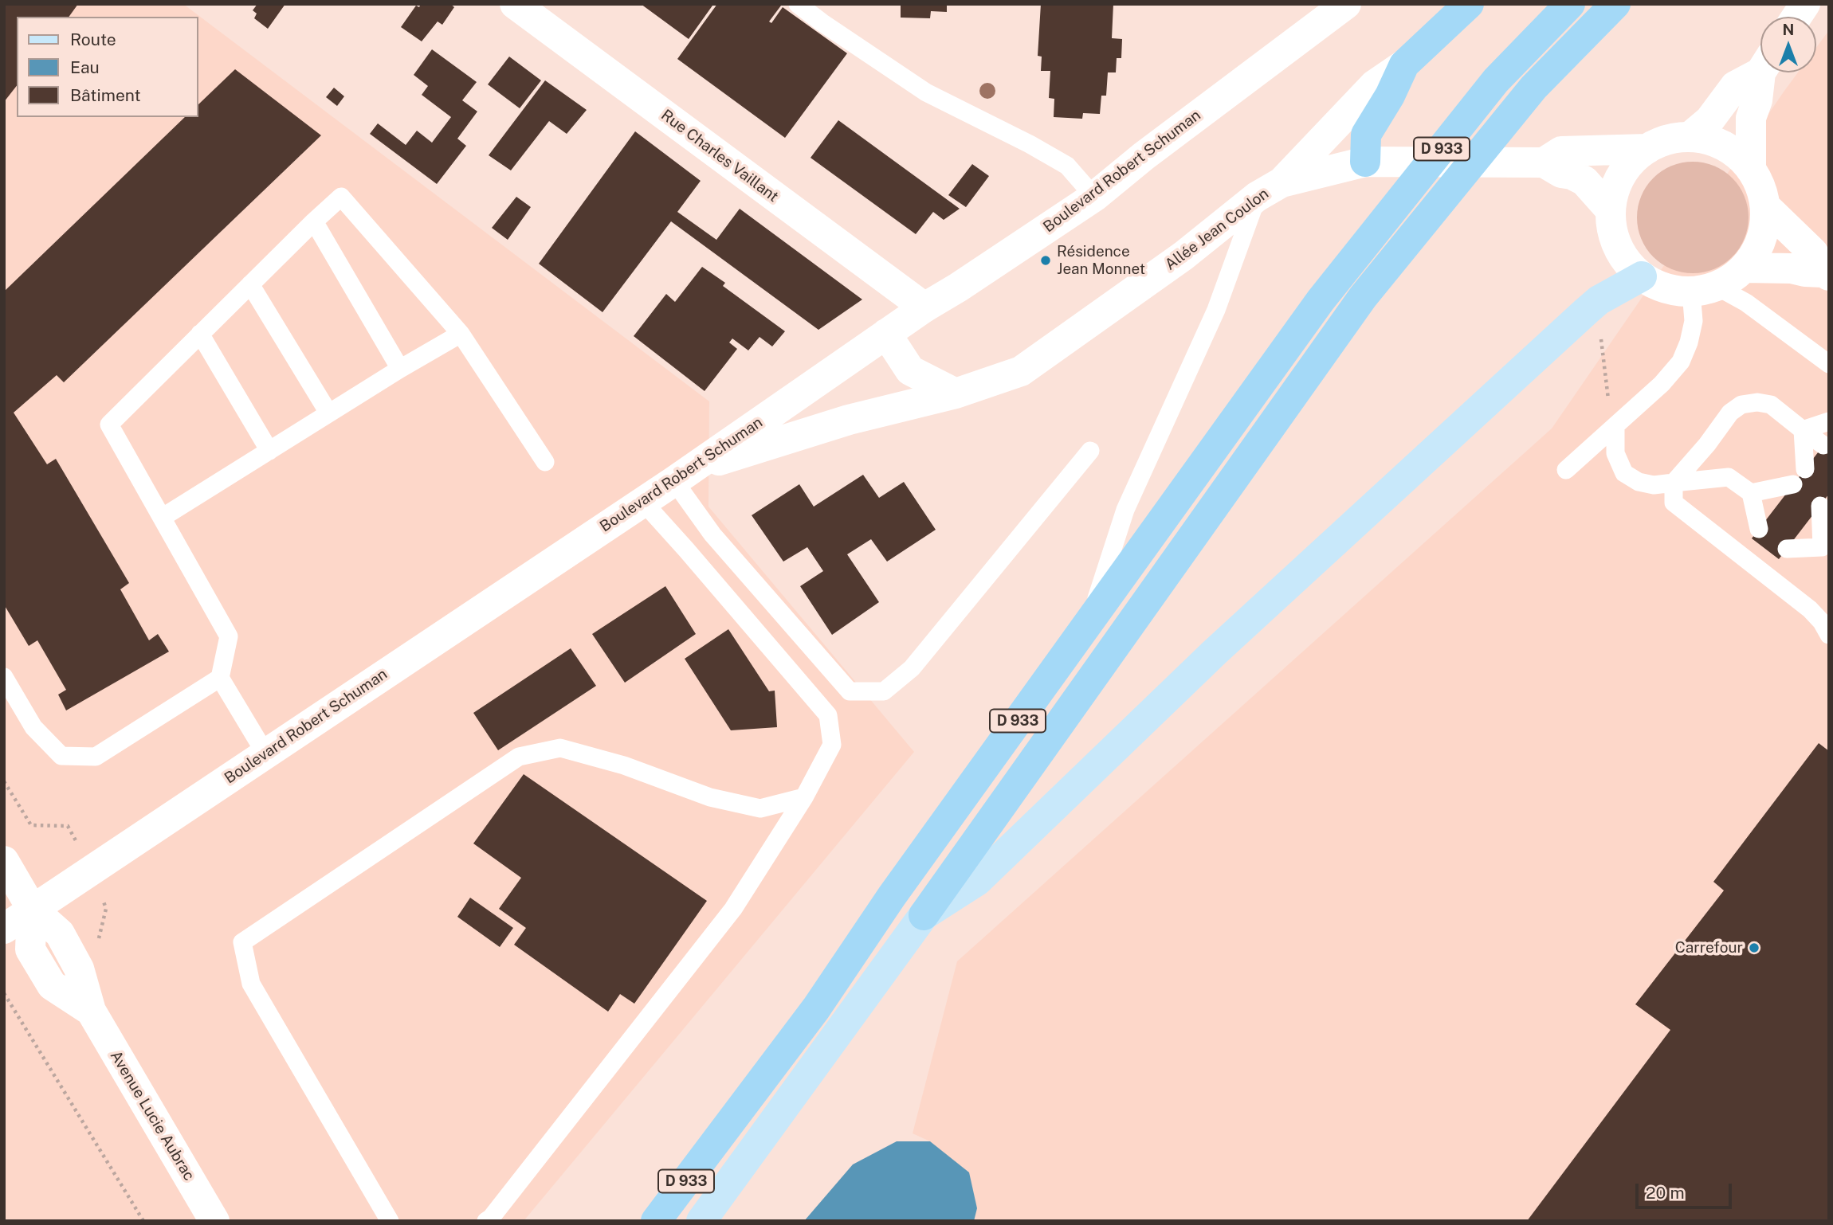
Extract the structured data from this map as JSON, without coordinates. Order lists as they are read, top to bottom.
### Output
{
  "streets": {
    "highway": ["D 933"],
    "street": [
      "Rue Charles Vaillant",
      "Boulevard Robert Schuman",
      "Allée Jean Coulon",
      "Avenue Lucie Aubrac"
    ]
  },
  "crossings": [
    ["Rue Charles Vaillant", "Boulevard Robert Schuman"],
    ["Boulevard Robert Schuman", "Allée Jean Coulon"],
    ["Boulevard Robert Schuman", "Avenue Lucie Aubrac"]
  ],
  "places": ["Résidence Jean Monnet", "Carrefour"],
  "legend": ["Route", "Eau", "Bâtiment"],
  "scale_bar": "20 m",
  "north": "top"
}
